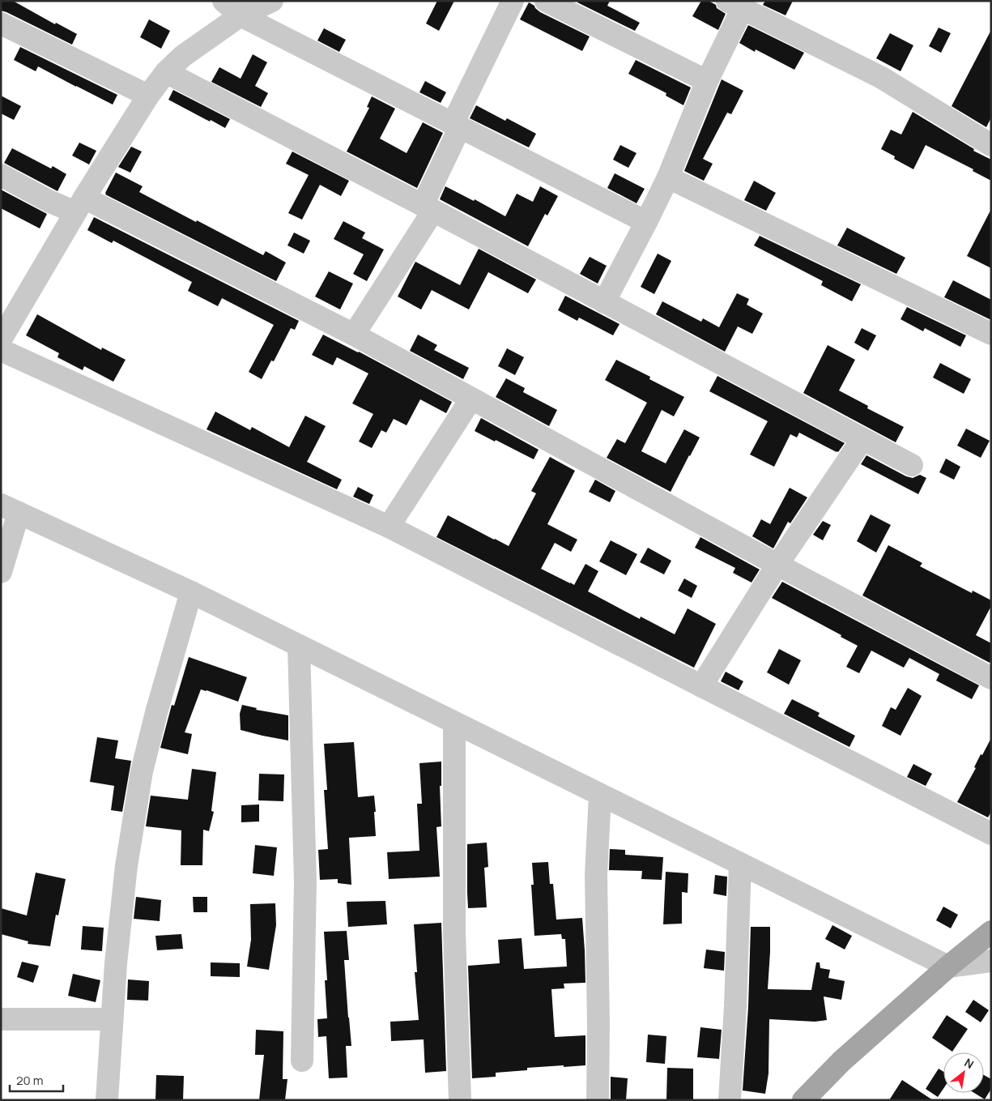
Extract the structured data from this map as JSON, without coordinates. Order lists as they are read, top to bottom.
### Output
{
  "scale_bar": "20 m",
  "north": "top right"
}
